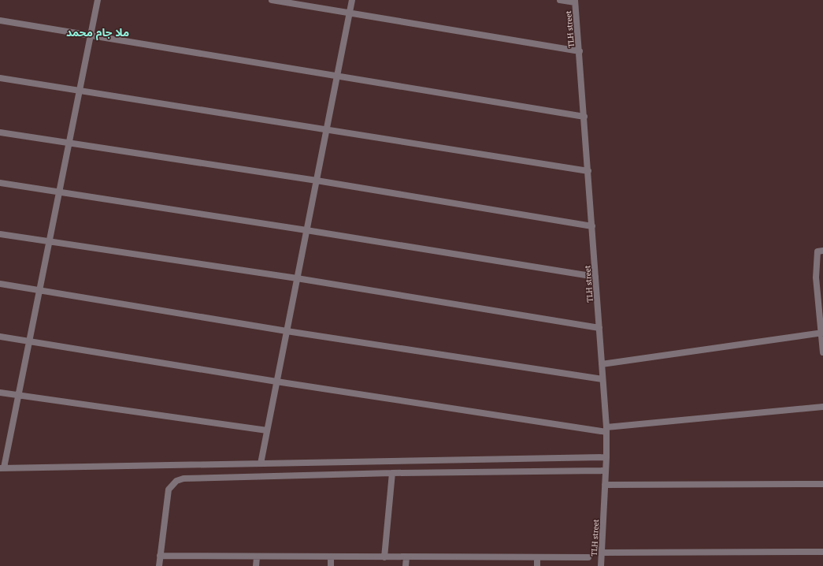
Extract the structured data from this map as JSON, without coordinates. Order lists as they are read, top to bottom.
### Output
{
  "streets": {
    "street": ["TLH street"]
  },
  "districts": ["ملا جام محمد"]
}
